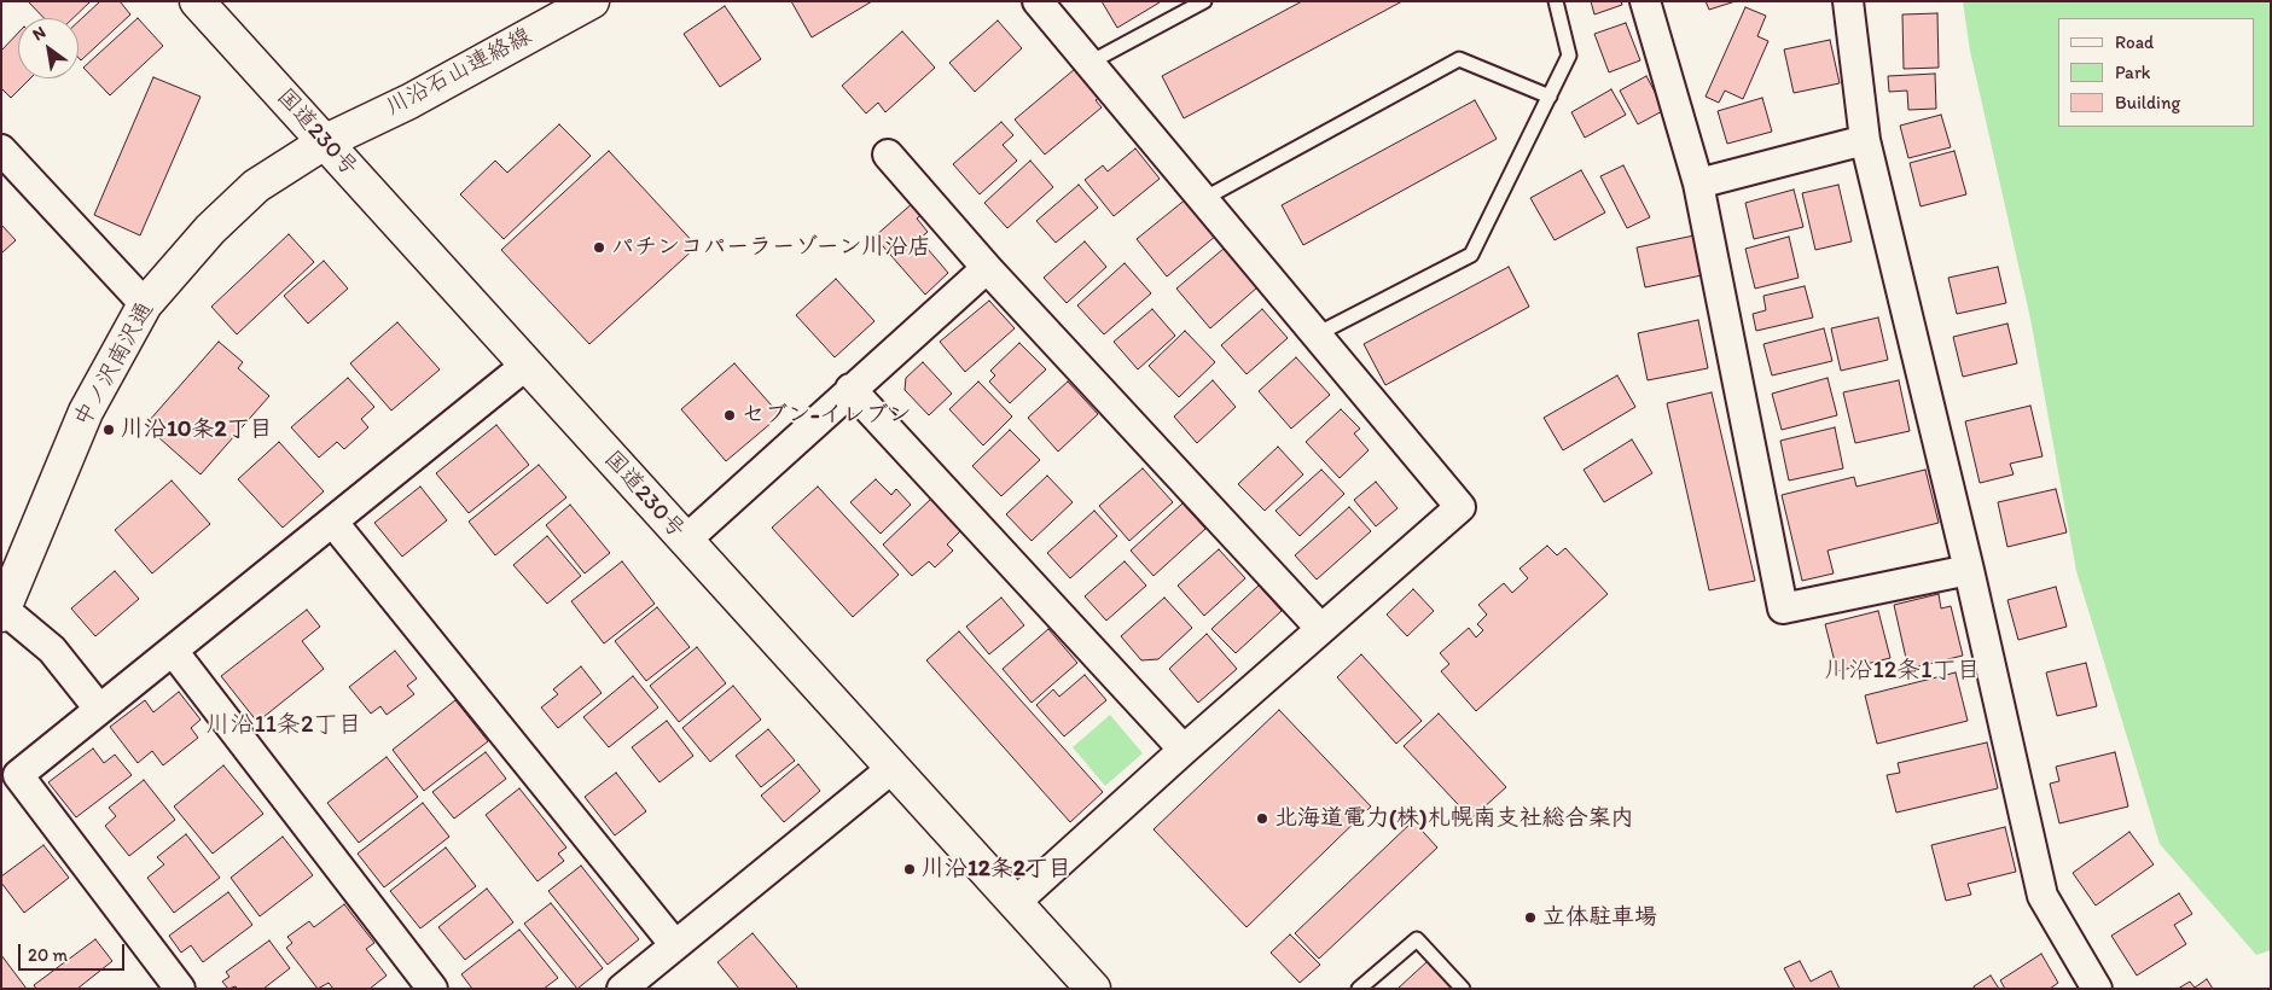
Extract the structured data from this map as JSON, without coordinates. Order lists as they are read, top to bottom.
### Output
{
  "streets": {
    "main road": ["川沿石山連絡線", "国道230号", "中ノ沢南沢通"]
  },
  "crossings": [
    ["川沿石山連絡線", "国道230号"],
    ["川沿石山連絡線", "中ノ沢南沢通"],
    ["国道230号", "中ノ沢南沢通"]
  ],
  "districts": ["川沿12条1丁目", "川沿11条2丁目"],
  "places": [
    "パチンコパーラーゾーン川沿店",
    "セブン-イレブン",
    "川沿10条2丁目",
    "北海道電力(株)札幌南支社総合案内",
    "川沿12条2丁目",
    "立体駐車場"
  ],
  "legend": ["Road", "Park", "Building"],
  "scale_bar": "20 m",
  "north": "top left"
}
